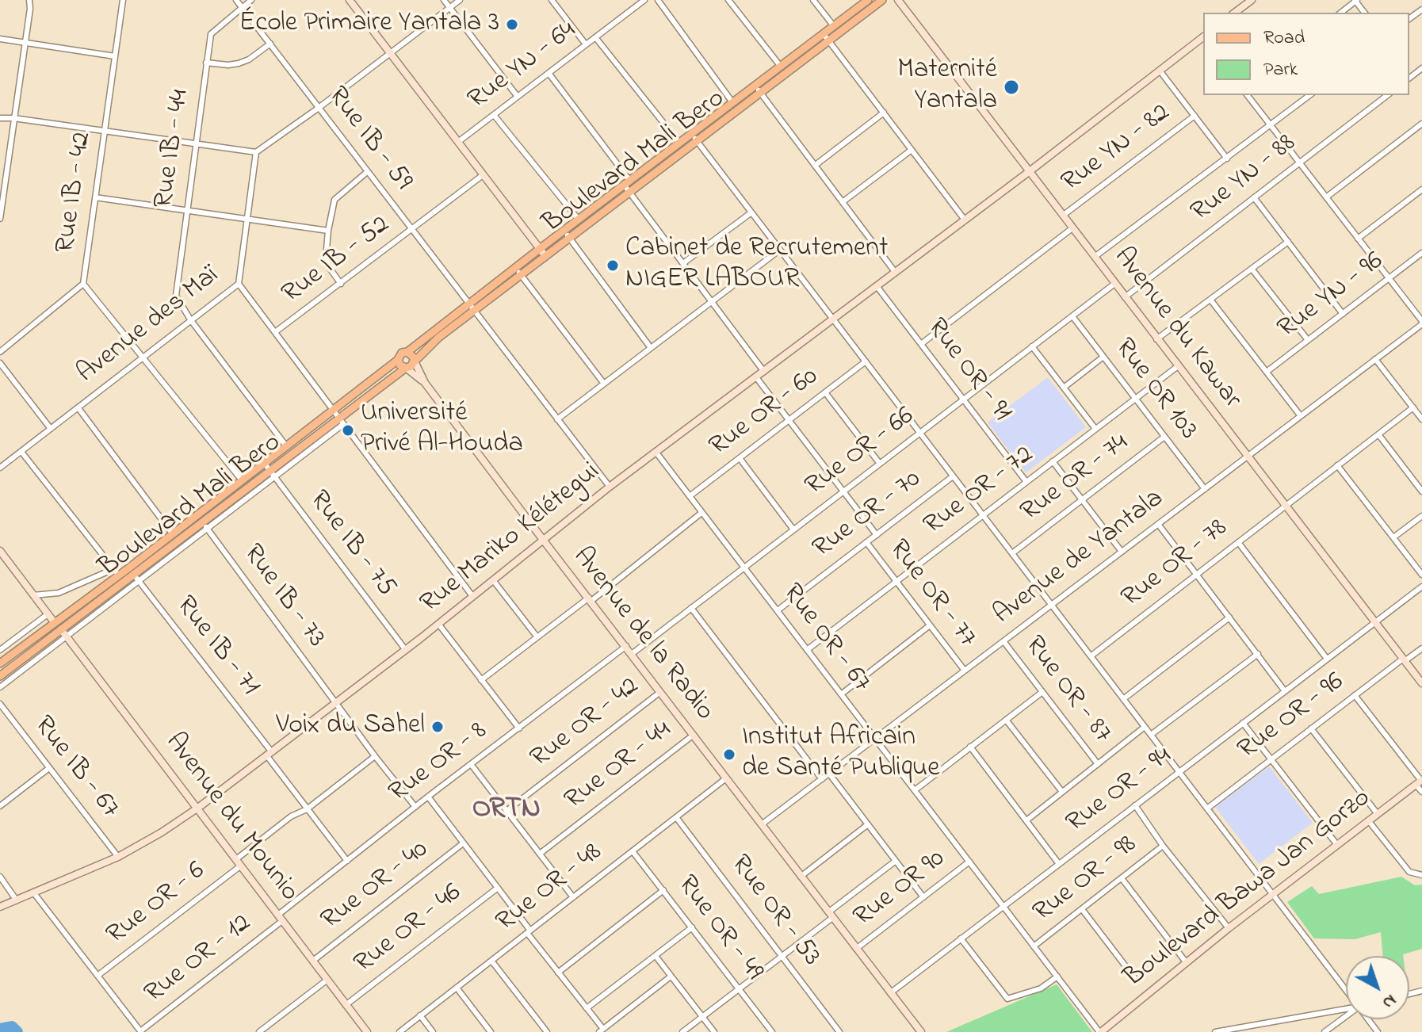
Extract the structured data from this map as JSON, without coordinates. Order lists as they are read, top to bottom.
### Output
{
  "streets": {
    "main road": ["Boulevard Mali Bero"],
    "street": [
      "Rue YN - 64",
      "Rue IB - 59",
      "Rue IB - 44",
      "Rue YN - 82",
      "Rue YN - 88",
      "Rue IB - 42",
      "Rue IB - 52",
      "Rue YN - 96",
      "Avenue des Maï",
      "Avenue du Kawar",
      "Rue OR - 91",
      "Rue OR 103",
      "Rue OR - 60",
      "Rue OR - 66",
      "Rue OR - 74",
      "Rue OR - 72",
      "Rue OR - 70",
      "Rue Mariko Kélétegui",
      "Rue IB - 75",
      "Avenue de Yantala",
      "Rue OR - 78",
      "Rue OR - 77",
      "Rue IB - 73",
      "Avenue de la Radio",
      "Rue OR - 67",
      "Rue IB - 71",
      "Rue OR - 87",
      "Rue OR - 96",
      "Rue OR - 42",
      "Rue OR - 8",
      "Rue OR - 44",
      "Rue IB - 67",
      "Rue OR - 94",
      "Avenue du Mounio",
      "Rue OR - 98",
      "Rue OR - 40",
      "Rue OR - 48",
      "Rue OR 90",
      "Boulevard Bawa Jan Gorzo",
      "Rue OR - 6",
      "Rue OR - 53",
      "Rue OR - 49",
      "Rue OR - 46",
      "Rue OR - 12"
    ]
  },
  "crossings": [
    ["Rue IB - 59", "Rue IB - 44"],
    ["Rue IB - 59", "Boulevard Mali Bero"],
    ["Rue IB - 59", "Rue IB - 52"],
    ["Rue IB - 59", "Rue Mariko Kélétegui"],
    ["Rue IB - 44", "Boulevard Mali Bero"],
    ["Rue IB - 44", "Avenue des Maï"],
    ["Rue YN - 82", "Avenue du Kawar"],
    ["Boulevard Mali Bero", "Rue IB - 75"],
    ["Boulevard Mali Bero", "Rue IB - 73"],
    ["Boulevard Mali Bero", "Avenue de la Radio"],
    ["Boulevard Mali Bero", "Rue IB - 71"],
    ["Boulevard Mali Bero", "Avenue du Mounio"],
    ["Rue YN - 88", "Avenue du Kawar"],
    ["Avenue du Kawar", "Rue OR - 66"],
    ["Avenue du Kawar", "Rue OR - 72"],
    ["Avenue du Kawar", "Rue Mariko Kélétegui"],
    ["Avenue du Kawar", "Avenue de Yantala"],
    ["Avenue du Kawar", "Rue OR - 78"],
    ["Avenue du Kawar", "Rue OR - 96"],
    ["Avenue du Kawar", "Rue OR - 94"],
    ["Rue OR - 91", "Rue OR - 66"],
    ["Rue OR - 91", "Rue OR - 72"],
    ["Rue OR - 91", "Rue Mariko Kélétegui"],
    ["Rue OR 103", "Rue OR - 66"],
    ["Rue OR 103", "Rue OR - 74"],
    ["Rue OR 103", "Rue OR - 72"],
    ["Rue OR 103", "Avenue de Yantala"],
    ["Rue OR - 60", "Rue OR - 67"],
    ["Rue OR - 66", "Avenue de la Radio"],
    ["Rue OR - 66", "Rue OR - 67"],
    ["Rue OR - 72", "Rue OR - 77"],
    ["Rue OR - 72", "Rue OR - 67"],
    ["Rue OR - 70", "Rue OR - 77"],
    ["Rue OR - 70", "Rue OR - 67"],
    ["Rue Mariko Kélétegui", "Rue IB - 75"],
    ["Rue Mariko Kélétegui", "Rue IB - 73"],
    ["Rue Mariko Kélétegui", "Avenue de la Radio"],
    ["Rue Mariko Kélétegui", "Rue OR - 67"],
    ["Rue Mariko Kélétegui", "Rue IB - 71"],
    ["Rue Mariko Kélétegui", "Rue IB - 67"],
    ["Rue Mariko Kélétegui", "Avenue du Mounio"],
    ["Avenue de Yantala", "Rue OR - 77"],
    ["Avenue de Yantala", "Avenue de la Radio"],
    ["Avenue de Yantala", "Rue OR - 67"],
    ["Avenue de Yantala", "Rue OR - 87"],
    ["Rue IB - 73", "Rue OR - 8"],
    ["Rue IB - 73", "Rue OR - 6"],
    ["Avenue de la Radio", "Rue OR - 42"],
    ["Avenue de la Radio", "Rue OR - 8"],
    ["Avenue de la Radio", "Rue OR - 44"],
    ["Avenue de la Radio", "Rue OR - 94"],
    ["Avenue de la Radio", "Rue OR - 48"],
    ["Avenue de la Radio", "Rue OR 90"],
    ["Rue OR - 67", "Rue OR - 94"],
    ["Rue OR - 67", "Rue OR - 98"],
    ["Rue OR - 67", "Rue OR 90"],
    ["Rue OR - 67", "Boulevard Bawa Jan Gorzo"],
    ["Rue IB - 71", "Rue OR - 8"],
    ["Rue IB - 71", "Rue OR - 6"],
    ["Rue OR - 8", "Avenue du Mounio"],
    ["Rue OR - 8", "Rue OR - 12"],
    ["Avenue du Mounio", "Rue OR - 40"],
    ["Avenue du Mounio", "Rue OR - 6"],
    ["Avenue du Mounio", "Rue OR - 46"],
    ["Avenue du Mounio", "Rue OR - 12"],
    ["Rue OR - 48", "Rue OR - 53"],
    ["Rue OR - 48", "Rue OR - 49"]
  ],
  "districts": ["ORTN"],
  "places": [
    "École Primaire Yantala 3",
    "Maternité Yantala",
    "Cabinet de Recrutement NIGER LABOUR",
    "Université Privé Al-Houda",
    "Voix du Sahel",
    "Institut Africain de Santé Publique"
  ],
  "legend": ["Road", "Park"],
  "north": "bottom right"
}
